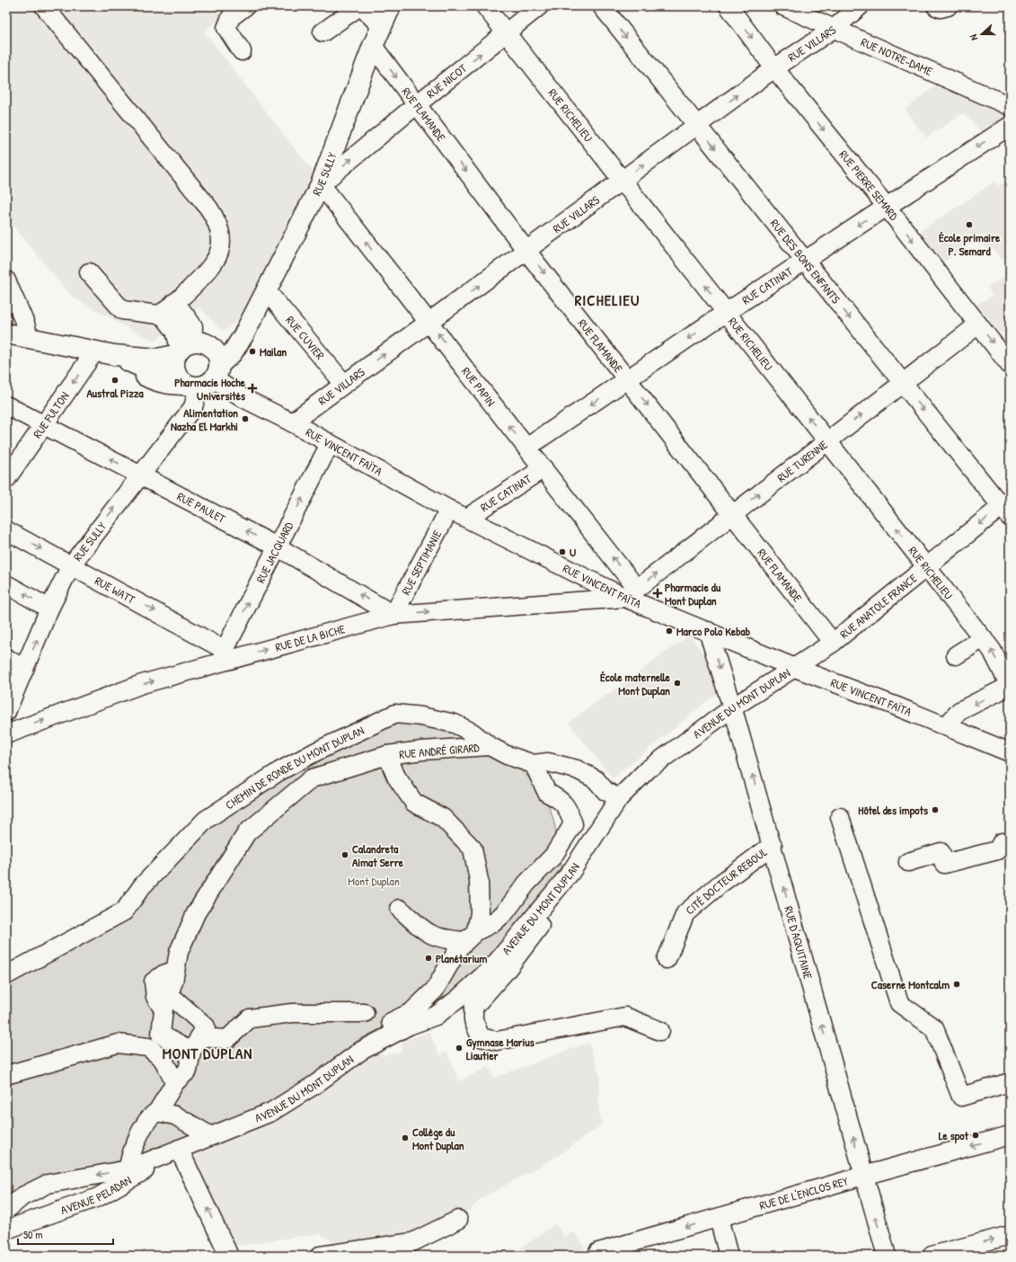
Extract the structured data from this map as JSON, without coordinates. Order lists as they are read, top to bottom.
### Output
{
  "streets": {
    "main road": ["RUE SULLY", "RUE VINCENT FAÏTA"],
    "street": [
      "RUE VILLARS",
      "RUE NOTRE-DAME",
      "RUE NICOT",
      "RUE FLAMANDE",
      "RUE RICHELIEU",
      "RUE PIERRE SEMARD",
      "RUE DES BONS ENFANTS",
      "RUE CATINAT",
      "RUE CUVIER",
      "RUE PAPIN",
      "RUE FULTON",
      "RUE TURENNE",
      "RUE PAULET",
      "RUE JACQUARD",
      "RUE SEPTIMANIE",
      "RUE WATT",
      "RUE ANATOLE FRANCE",
      "RUE DE LA BICHE",
      "AVENUE DU MONT DUPLAN",
      "RUE ANDRÉ GIRARD",
      "CHEMIN DE RONDE DU MONT DUPLAN",
      "CITÉ DOCTEUR REBOUL",
      "RUE D'AQUITAINE",
      "RUE DE L'ENCLOS REY",
      "AVENUE PELADAN"
    ]
  },
  "crossings": [
    ["RUE VILLARS", "RUE NOTRE-DAME"],
    ["RUE VILLARS", "RUE FLAMANDE"],
    ["RUE VILLARS", "RUE RICHELIEU"],
    ["RUE VILLARS", "RUE PIERRE SEMARD"],
    ["RUE VILLARS", "RUE DES BONS ENFANTS"],
    ["RUE VILLARS", "RUE CUVIER"],
    ["RUE VILLARS", "RUE PAPIN"],
    ["RUE VILLARS", "RUE VINCENT FAÏTA"],
    ["RUE NICOT", "RUE FLAMANDE"],
    ["RUE NICOT", "RUE RICHELIEU"],
    ["RUE NICOT", "RUE SULLY"],
    ["RUE NICOT", "RUE PAPIN"],
    ["RUE FLAMANDE", "RUE SULLY"],
    ["RUE FLAMANDE", "RUE CATINAT"],
    ["RUE FLAMANDE", "RUE TURENNE"],
    ["RUE FLAMANDE", "RUE ANATOLE FRANCE"],
    ["RUE RICHELIEU", "RUE CATINAT"],
    ["RUE RICHELIEU", "RUE TURENNE"],
    ["RUE RICHELIEU", "RUE ANATOLE FRANCE"],
    ["RUE SULLY", "RUE CUVIER"],
    ["RUE SULLY", "RUE PAPIN"],
    ["RUE SULLY", "RUE VINCENT FAÏTA"],
    ["RUE SULLY", "RUE PAULET"],
    ["RUE SULLY", "RUE WATT"],
    ["RUE PIERRE SEMARD", "RUE CATINAT"],
    ["RUE PIERRE SEMARD", "RUE TURENNE"],
    ["RUE DES BONS ENFANTS", "RUE CATINAT"],
    ["RUE DES BONS ENFANTS", "RUE TURENNE"],
    ["RUE DES BONS ENFANTS", "RUE ANATOLE FRANCE"],
    ["RUE CATINAT", "RUE PAPIN"],
    ["RUE CATINAT", "RUE VINCENT FAÏTA"],
    ["RUE PAPIN", "RUE VINCENT FAÏTA"],
    ["RUE PAPIN", "RUE TURENNE"],
    ["RUE PAPIN", "RUE DE LA BICHE"],
    ["RUE FULTON", "RUE VINCENT FAÏTA"],
    ["RUE FULTON", "RUE PAULET"],
    ["RUE VINCENT FAÏTA", "RUE TURENNE"],
    ["RUE VINCENT FAÏTA", "RUE JACQUARD"],
    ["RUE VINCENT FAÏTA", "RUE SEPTIMANIE"],
    ["RUE VINCENT FAÏTA", "RUE ANATOLE FRANCE"],
    ["RUE VINCENT FAÏTA", "RUE DE LA BICHE"],
    ["RUE VINCENT FAÏTA", "AVENUE DU MONT DUPLAN"],
    ["RUE VINCENT FAÏTA", "RUE D'AQUITAINE"],
    ["RUE TURENNE", "RUE DE LA BICHE"],
    ["RUE PAULET", "RUE JACQUARD"],
    ["RUE PAULET", "RUE SEPTIMANIE"],
    ["RUE PAULET", "RUE DE LA BICHE"],
    ["RUE JACQUARD", "RUE WATT"],
    ["RUE JACQUARD", "RUE DE LA BICHE"],
    ["RUE SEPTIMANIE", "RUE DE LA BICHE"],
    ["RUE WATT", "RUE DE LA BICHE"],
    ["RUE ANATOLE FRANCE", "AVENUE DU MONT DUPLAN"],
    ["AVENUE DU MONT DUPLAN", "CHEMIN DE RONDE DU MONT DUPLAN"],
    ["AVENUE DU MONT DUPLAN", "RUE D'AQUITAINE"],
    ["AVENUE DU MONT DUPLAN", "AVENUE PELADAN"],
    ["RUE ANDRÉ GIRARD", "CHEMIN DE RONDE DU MONT DUPLAN"],
    ["CITÉ DOCTEUR REBOUL", "RUE D'AQUITAINE"],
    ["RUE D'AQUITAINE", "RUE DE L'ENCLOS REY"]
  ],
  "one_way": [
    "RUE VILLARS",
    "RUE NICOT",
    "RUE FLAMANDE",
    "RUE RICHELIEU",
    "RUE PIERRE SEMARD",
    "RUE DES BONS ENFANTS",
    "RUE CATINAT",
    "RUE PAPIN",
    "RUE FULTON",
    "RUE TURENNE",
    "RUE JACQUARD",
    "RUE WATT",
    "RUE ANATOLE FRANCE",
    "RUE DE LA BICHE",
    "RUE DE L'ENCLOS REY"
  ],
  "districts": ["RICHELIEU", "MONT DUPLAN"],
  "parks": ["Mont Duplan"],
  "places": {
    "other": [
      "École primaire P. Semard",
      "Mailan",
      "Austral Pizza",
      "Alimentation Nazha El Markhi",
      "U",
      "Marco Polo Kebab",
      "École maternelle Mont Duplan",
      "Hôtel des impots",
      "Calandreta Aimat Serre",
      "Planétarium",
      "Caserne Montcalm",
      "Gymnase Marius Liautier",
      "Le spot",
      "Collège du Mont Duplan"
    ],
    "health": ["Pharmacie Hoche Universités", "Pharmacie du Mont Duplan"]
  },
  "scale_bar": "50 m",
  "north": "left"
}
